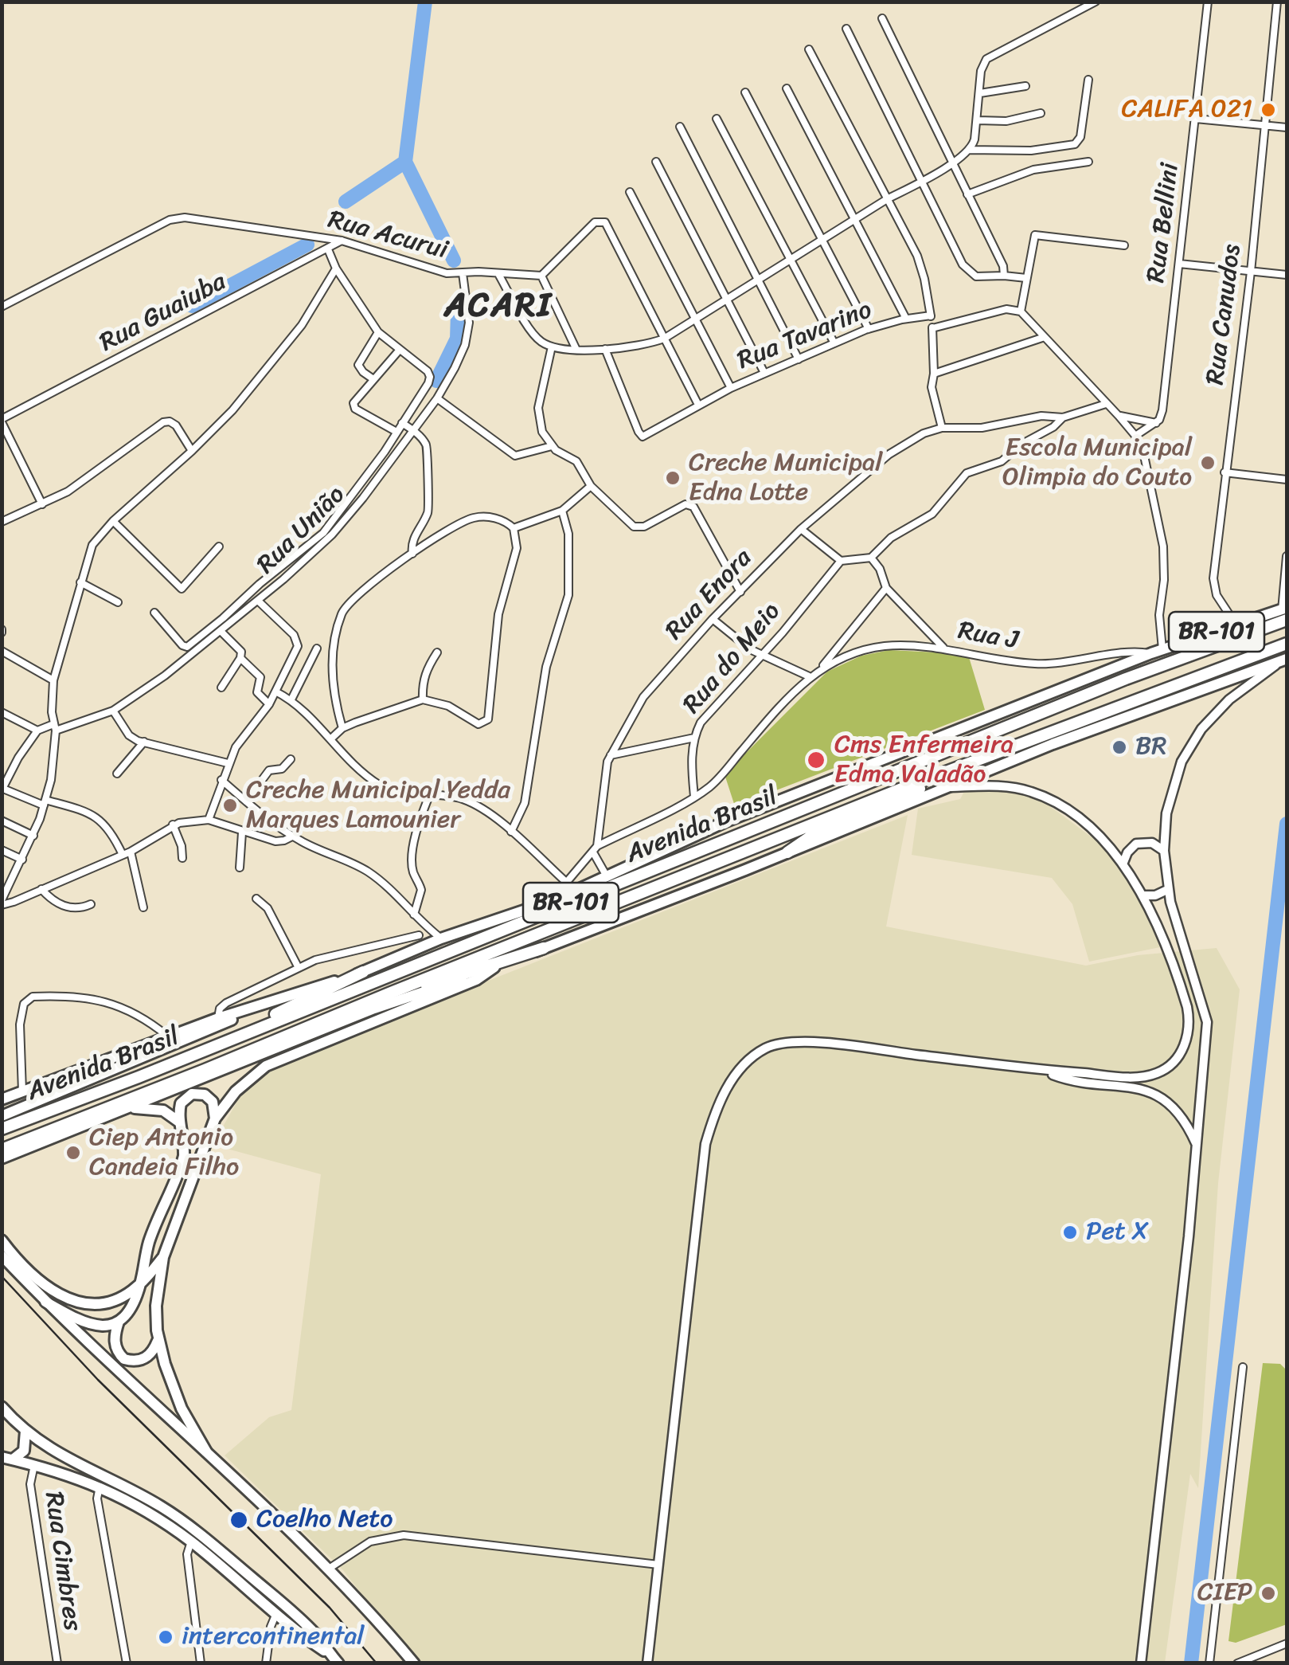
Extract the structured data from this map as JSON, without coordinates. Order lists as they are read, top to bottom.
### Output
{
  "streets": {
    "highway": ["BR-101", "Avenida Brasil"],
    "street": [
      "Rua Bellini",
      "Rua Acurui",
      "Rua Guaiuba",
      "Rua Canudos",
      "Rua Tavarino",
      "Rua União",
      "Rua Enora",
      "Rua J",
      "Rua do Meio",
      "Rua Cimbres"
    ]
  },
  "crossings": [
    ["Rua Acurui", "Rua Guaiuba"],
    ["Rua Acurui", "Rua União"],
    ["Rua Canudos", "Avenida Brasil"],
    ["Rua Enora", "Rua J"],
    ["Rua J", "Rua do Meio"],
    ["Rua J", "Avenida Brasil"]
  ],
  "districts": ["ACARI"],
  "places": [
    "CALIFA 021",
    "Escola Municipal Olimpia do Couto",
    "Creche Municipal Edna Lotte",
    "BR",
    "Cms Enfermeira Edma Valadão",
    "Creche Municipal Yedda Marques Lamounier",
    "Ciep Antonio Candeia Filho",
    "Pet X",
    "Coelho Neto",
    "CIEP",
    "intercontinental"
  ]
}
